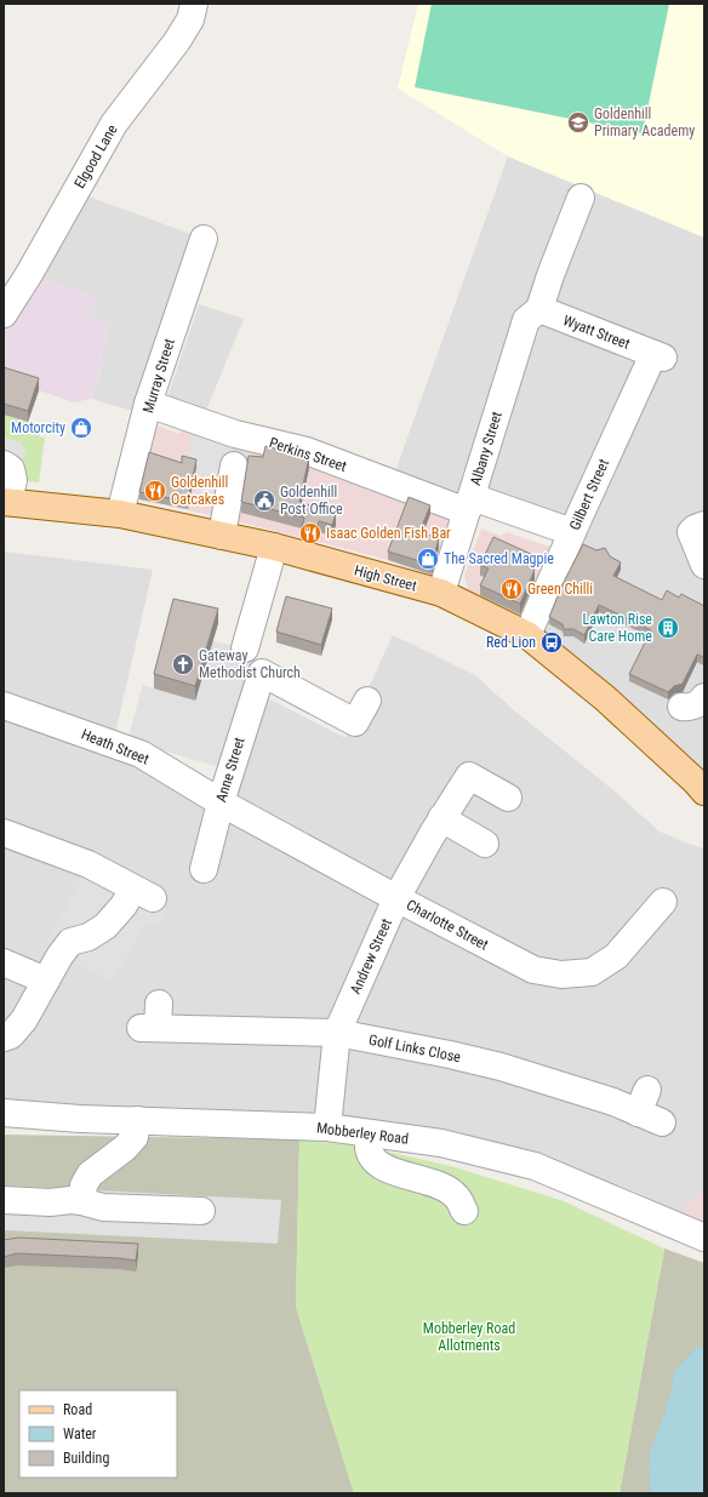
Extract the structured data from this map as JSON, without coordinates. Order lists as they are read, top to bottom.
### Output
{
  "streets": {
    "main road": ["High Street"],
    "street": [
      "Elgood Lane",
      "Wyatt Street",
      "Murray Street",
      "Albany Street",
      "Perkins Street",
      "Gilbert Street",
      "Heath Street",
      "Anne Street",
      "Charlotte Street",
      "Andrew Street",
      "Golf Links Close",
      "Mobberley Road"
    ]
  },
  "crossings": [
    ["Wyatt Street", "Albany Street"],
    ["Wyatt Street", "Gilbert Street"],
    ["Murray Street", "Perkins Street"],
    ["Murray Street", "High Street"],
    ["Albany Street", "Perkins Street"],
    ["Albany Street", "High Street"],
    ["Perkins Street", "Gilbert Street"],
    ["Gilbert Street", "High Street"],
    ["Heath Street", "Anne Street"],
    ["Heath Street", "Charlotte Street"],
    ["Anne Street", "Charlotte Street"],
    ["Charlotte Street", "Andrew Street"],
    ["Andrew Street", "Golf Links Close"],
    ["Andrew Street", "Mobberley Road"]
  ],
  "parks": ["Mobberley Road Allotments"],
  "places": {
    "school or university": ["Goldenhill Primary Academy"],
    "shop": ["Motorcity", "The Sacred Magpie"],
    "restaurant": ["Goldenhill Oatcakes", "Isaac Golden Fish Bar", "Green Chilli"],
    "public building": ["Goldenhill Post Office"],
    "building": ["Lawton Rise Care Home"],
    "bus stop": ["Red Lion"],
    "church": ["Gateway Methodist Church"]
  },
  "legend": ["Road", "Water", "Building"]
}
